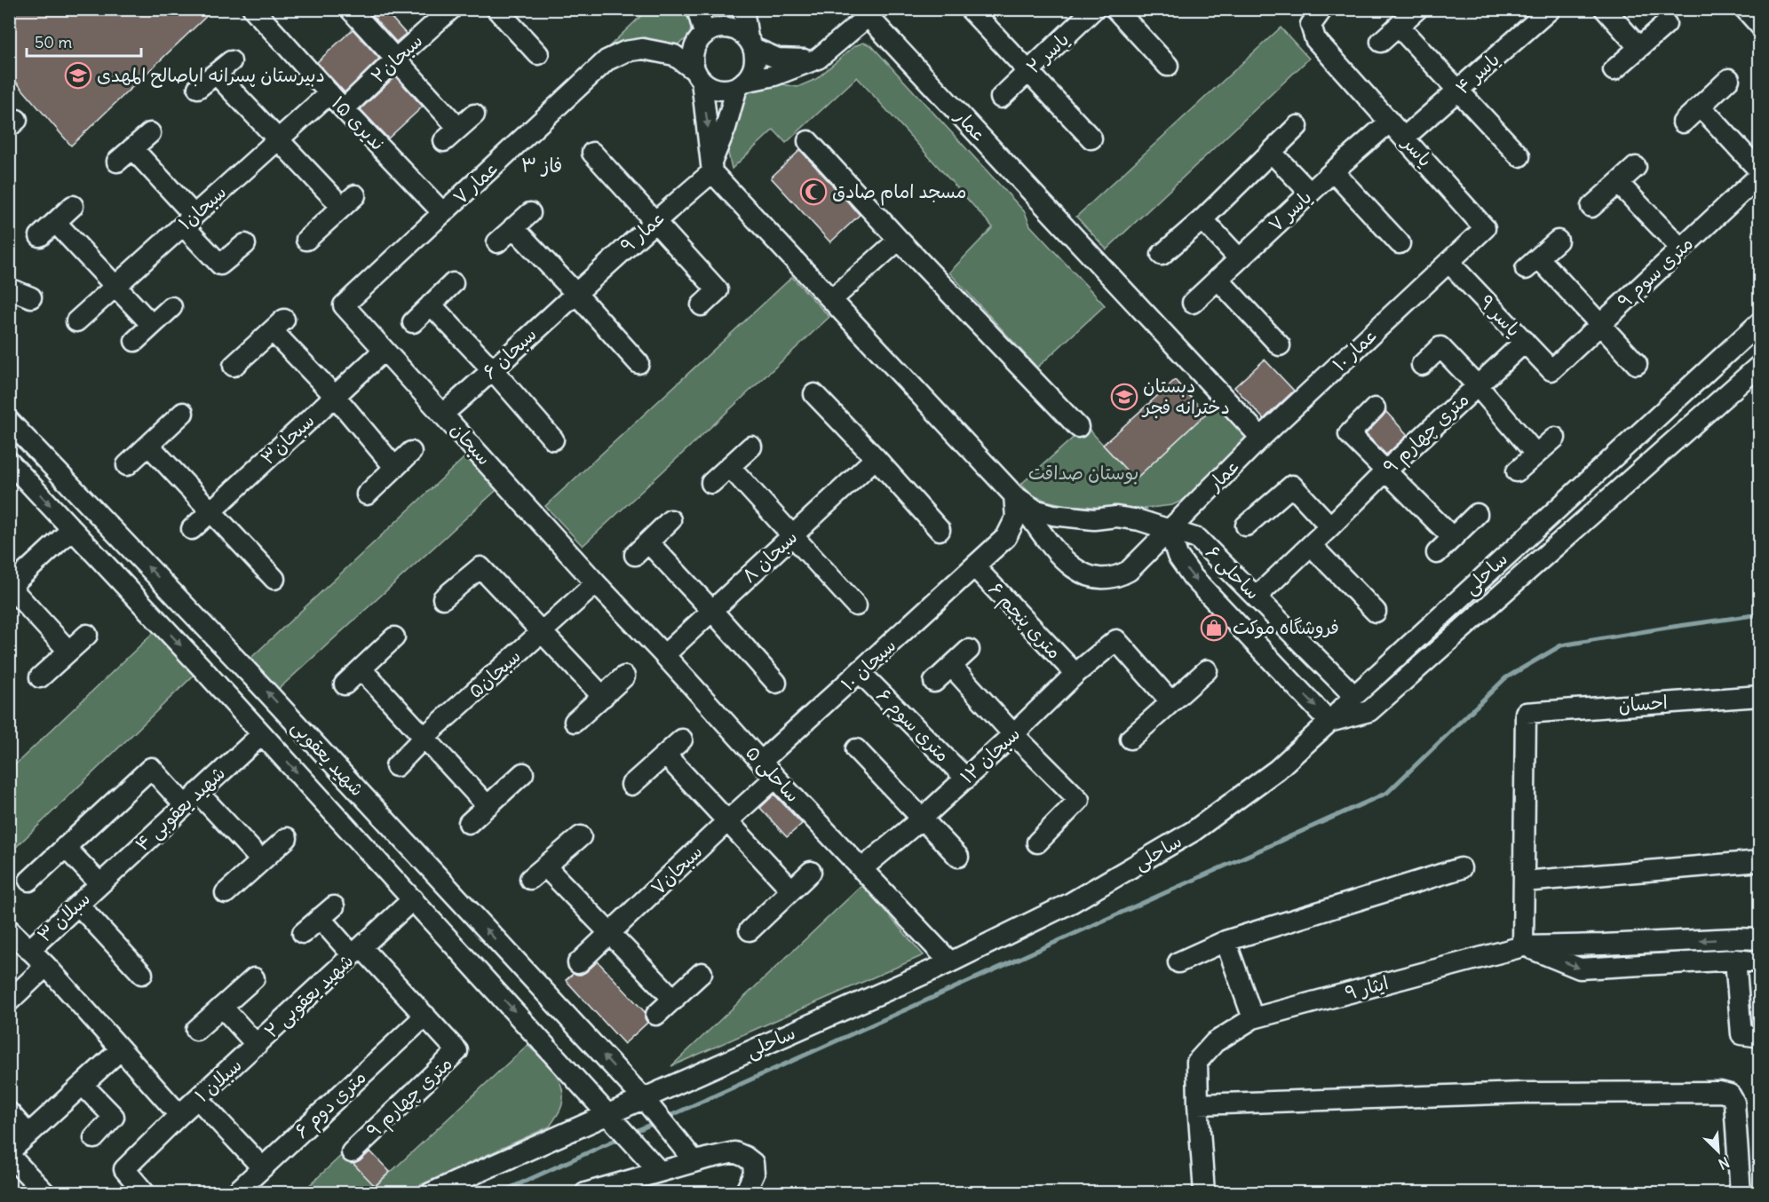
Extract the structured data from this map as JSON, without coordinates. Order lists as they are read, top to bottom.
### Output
{
  "streets": {
    "street": [
      "یاسر ۲",
      "سبحان۲",
      "یاسر ۴",
      "ندیری ۱۵",
      "عمار",
      "یاسر",
      "عمار ۷",
      "سبحان۱",
      "یاسر ۷",
      "عمار ۹",
      "۹ متری سوم",
      "یاسر ۹",
      "عمار ۱۰",
      "سبحان ۶",
      "۹ متری چهارم",
      "سبحان۳",
      "سبحان",
      "سبحان ۸",
      "ساحلی ۶",
      "ساحلی",
      "۶ متری پنجم",
      "سبحان ۱۰",
      "سبحان۵",
      "احسان",
      "۶ متری سوم",
      "سبحان ۱۲",
      "شهید یعقوبی",
      "ساحلی ۵",
      "شهید یعقوبی ۴",
      "سبحان۷",
      "سبلان ۳",
      "ایثار ۹",
      "شهید یعقوبی ۲",
      "سبلان ۱",
      "۶ متری دوم"
    ]
  },
  "crossings": [
    ["سبحان۲", "ندیری ۱۵"],
    ["یاسر ۴", "یاسر"],
    ["ندیری ۱۵", "عمار ۷"],
    ["ندیری ۱۵", "سبحان۱"],
    ["عمار", "عمار ۷"],
    ["عمار", "عمار ۱۰"],
    ["عمار", "ساحلی ۶"],
    ["عمار", "سبحان ۱۰"],
    ["یاسر", "یاسر ۷"],
    ["یاسر", "یاسر ۹"],
    ["یاسر", "عمار ۱۰"],
    ["عمار ۷", "سبحان"],
    ["عمار ۹", "سبحان ۶"],
    ["۹ متری سوم", "یاسر ۹"],
    ["یاسر ۹", "عمار ۱۰"],
    ["یاسر ۹", "۹ متری چهارم"],
    ["سبحان ۶", "سبحان"],
    ["۹ متری چهارم", "ساحلی ۶"],
    ["۹ متری چهارم", "شهید یعقوبی ۲"],
    ["۹ متری چهارم", "۶ متری دوم"],
    ["سبحان۳", "سبحان"],
    ["سبحان", "سبحان۵"],
    ["سبحان", "ساحلی ۵"],
    ["سبحان ۸", "ساحلی ۵"],
    ["ساحلی ۶", "ساحلی"],
    ["ساحلی", "شهید یعقوبی"],
    ["ساحلی", "ساحلی ۵"],
    ["۶ متری پنجم", "سبحان ۱۰"],
    ["۶ متری پنجم", "سبحان ۱۲"],
    ["سبحان ۱۰", "۶ متری سوم"],
    ["سبحان ۱۰", "ساحلی ۵"],
    ["سبحان۵", "ساحلی ۵"],
    ["۶ متری سوم", "سبحان ۱۲"],
    ["سبحان ۱۲", "ساحلی ۵"],
    ["شهید یعقوبی", "شهید یعقوبی ۴"],
    ["شهید یعقوبی", "شهید یعقوبی ۲"],
    ["ساحلی ۵", "سبحان۷"],
    ["شهید یعقوبی ۴", "سبلان ۳"],
    ["شهید یعقوبی ۲", "سبلان ۱"]
  ],
  "districts": ["فاز ۳"],
  "parks": ["بوستان صداقت"],
  "places": {
    "school or university": ["دبیرستان پسرانه اباصالح المهدی", "دبستان دخترانه فجر"],
    "mosque": ["مسجد امام صادق"],
    "shop": ["فروشگاه موکت"]
  },
  "scale_bar": "50 m",
  "north": "bottom right"
}
